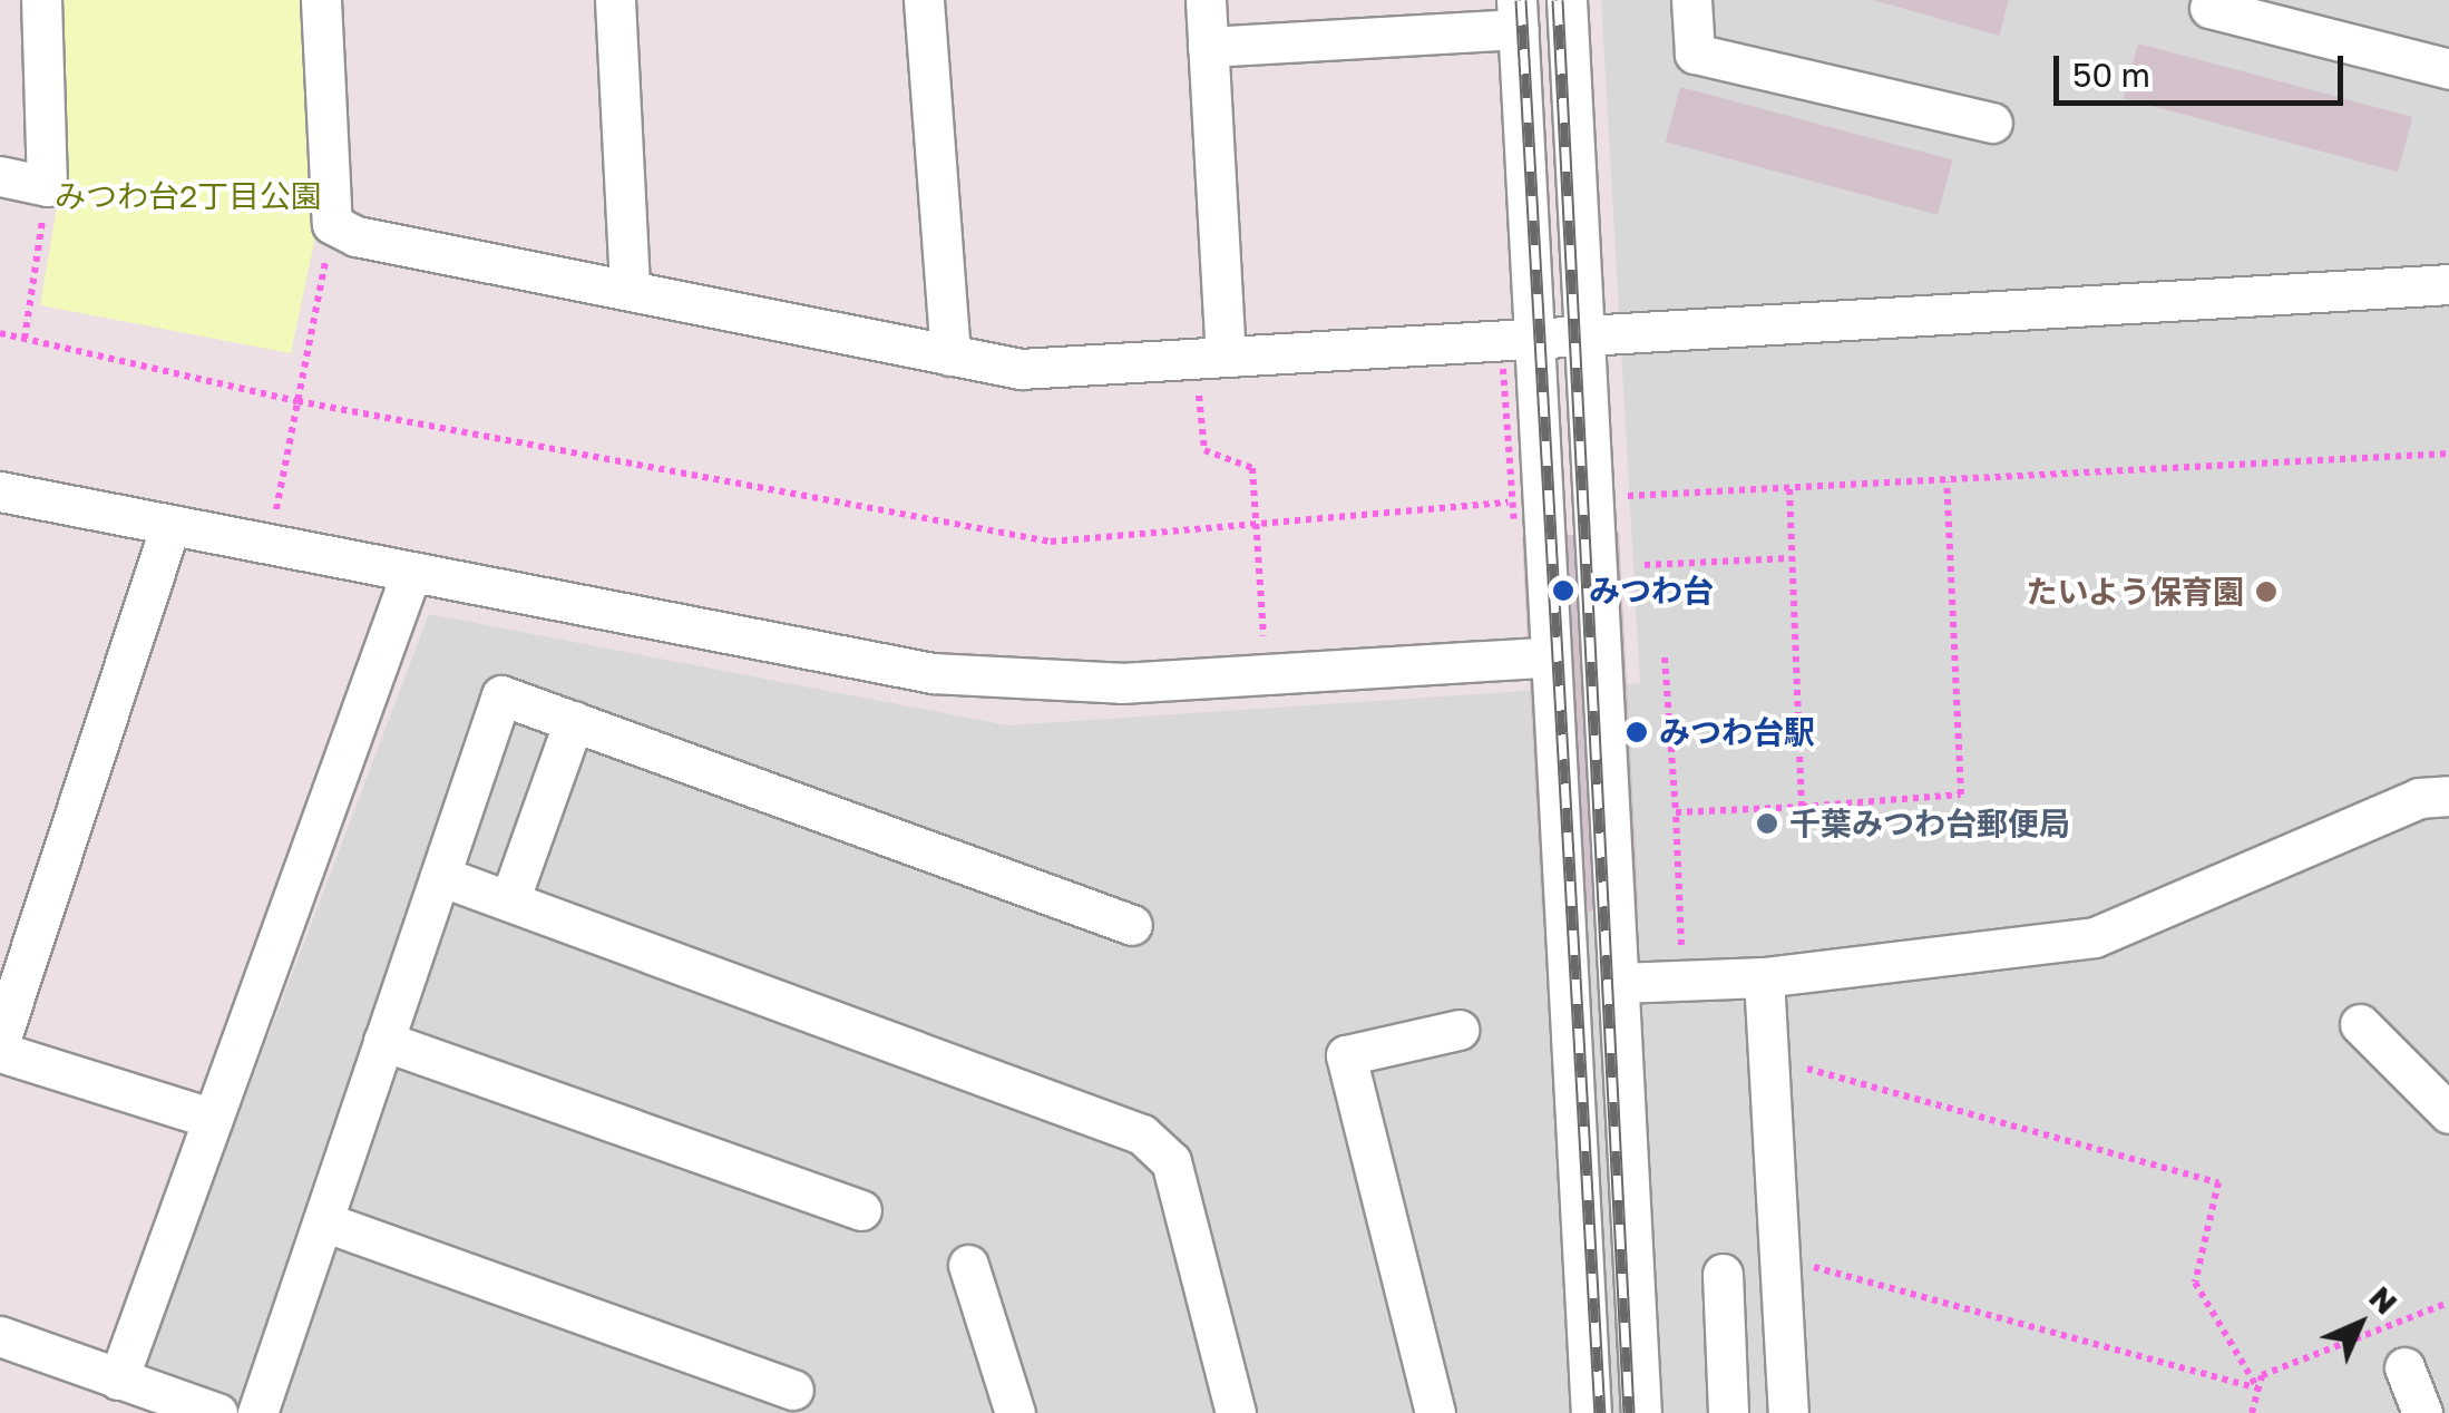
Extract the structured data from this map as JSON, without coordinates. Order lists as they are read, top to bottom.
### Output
{
  "parks": ["みつわ台2丁目公園"],
  "places": [
    "みつわ台",
    "たいよう保育園",
    "みつわ台駅",
    "千葉みつわ台郵便局"
  ],
  "scale_bar": "50 m",
  "north": "top right"
}
